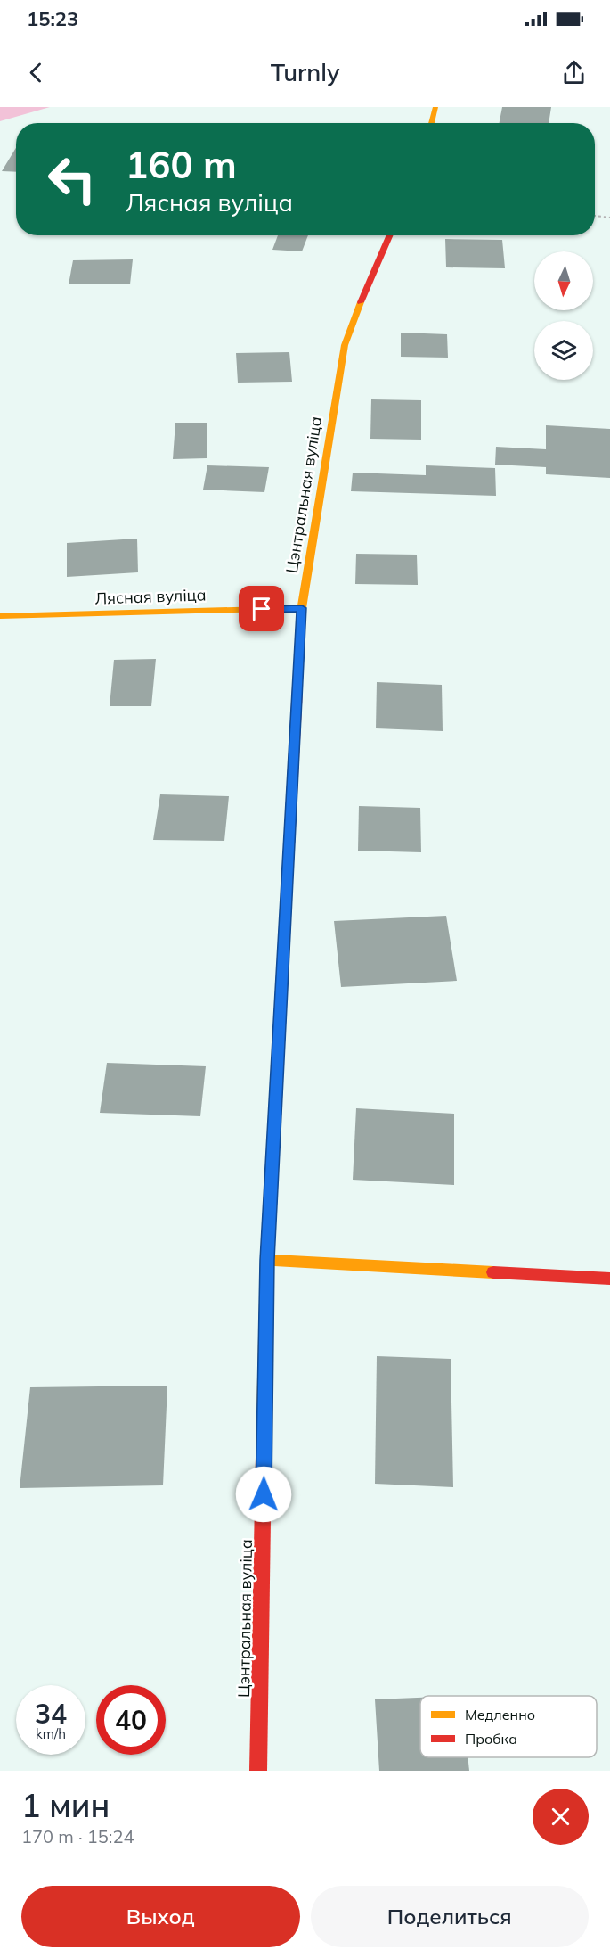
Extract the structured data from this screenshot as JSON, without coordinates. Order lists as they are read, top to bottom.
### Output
{
  "streets": {
    "street": ["Цэнтральная вуліца", "Лясная вуліца"]
  },
  "crossings": [
    ["Цэнтральная вуліца", "Лясная вуліца"]
  ],
  "legend": ["Медленно", "Пробка"],
  "north": "bottom",
  "page": {
    "status": "15:23",
    "header": "Turnly",
    "turn": ["160 m", "Лясная вуліца"],
    "speed": "34 km/h",
    "limit": "40",
    "heading": ["1 мин", "170 m · 15:24"],
    "buttons": ["Выход", "Поделиться"]
  }
}
